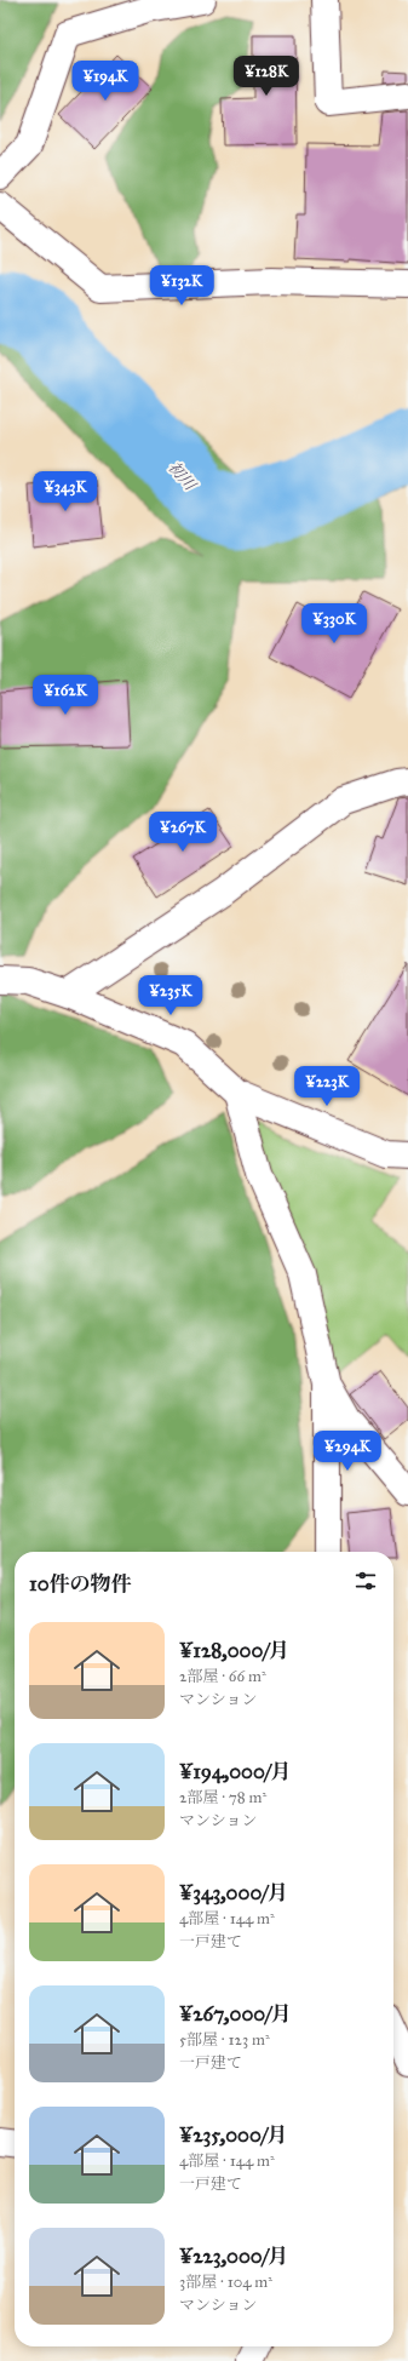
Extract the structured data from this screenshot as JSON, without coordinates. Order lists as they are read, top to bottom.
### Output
{
  "water": ["初川"],
  "page": {
    "price": [
      "¥128K",
      "¥194K",
      "¥132K",
      "¥343K",
      "¥330K",
      "¥162K",
      "¥267K",
      "¥235K",
      "¥223K",
      "¥294K"
    ],
    "heading": "10件の物件",
    "list": [
      {
        "name": "¥128,000/月",
        "note": "2部屋 · 66 m² · マンション"
      },
      {
        "name": "¥194,000/月",
        "note": "2部屋 · 78 m² · マンション"
      },
      {
        "name": "¥343,000/月",
        "note": "4部屋 · 144 m² · 一戸建て"
      },
      {
        "name": "¥267,000/月",
        "note": "5部屋 · 123 m² · 一戸建て"
      },
      {
        "name": "¥235,000/月",
        "note": "4部屋 · 144 m² · 一戸建て"
      },
      {
        "name": "¥223,000/月",
        "note": "3部屋 · 104 m² · マンション"
      }
    ]
  }
}
